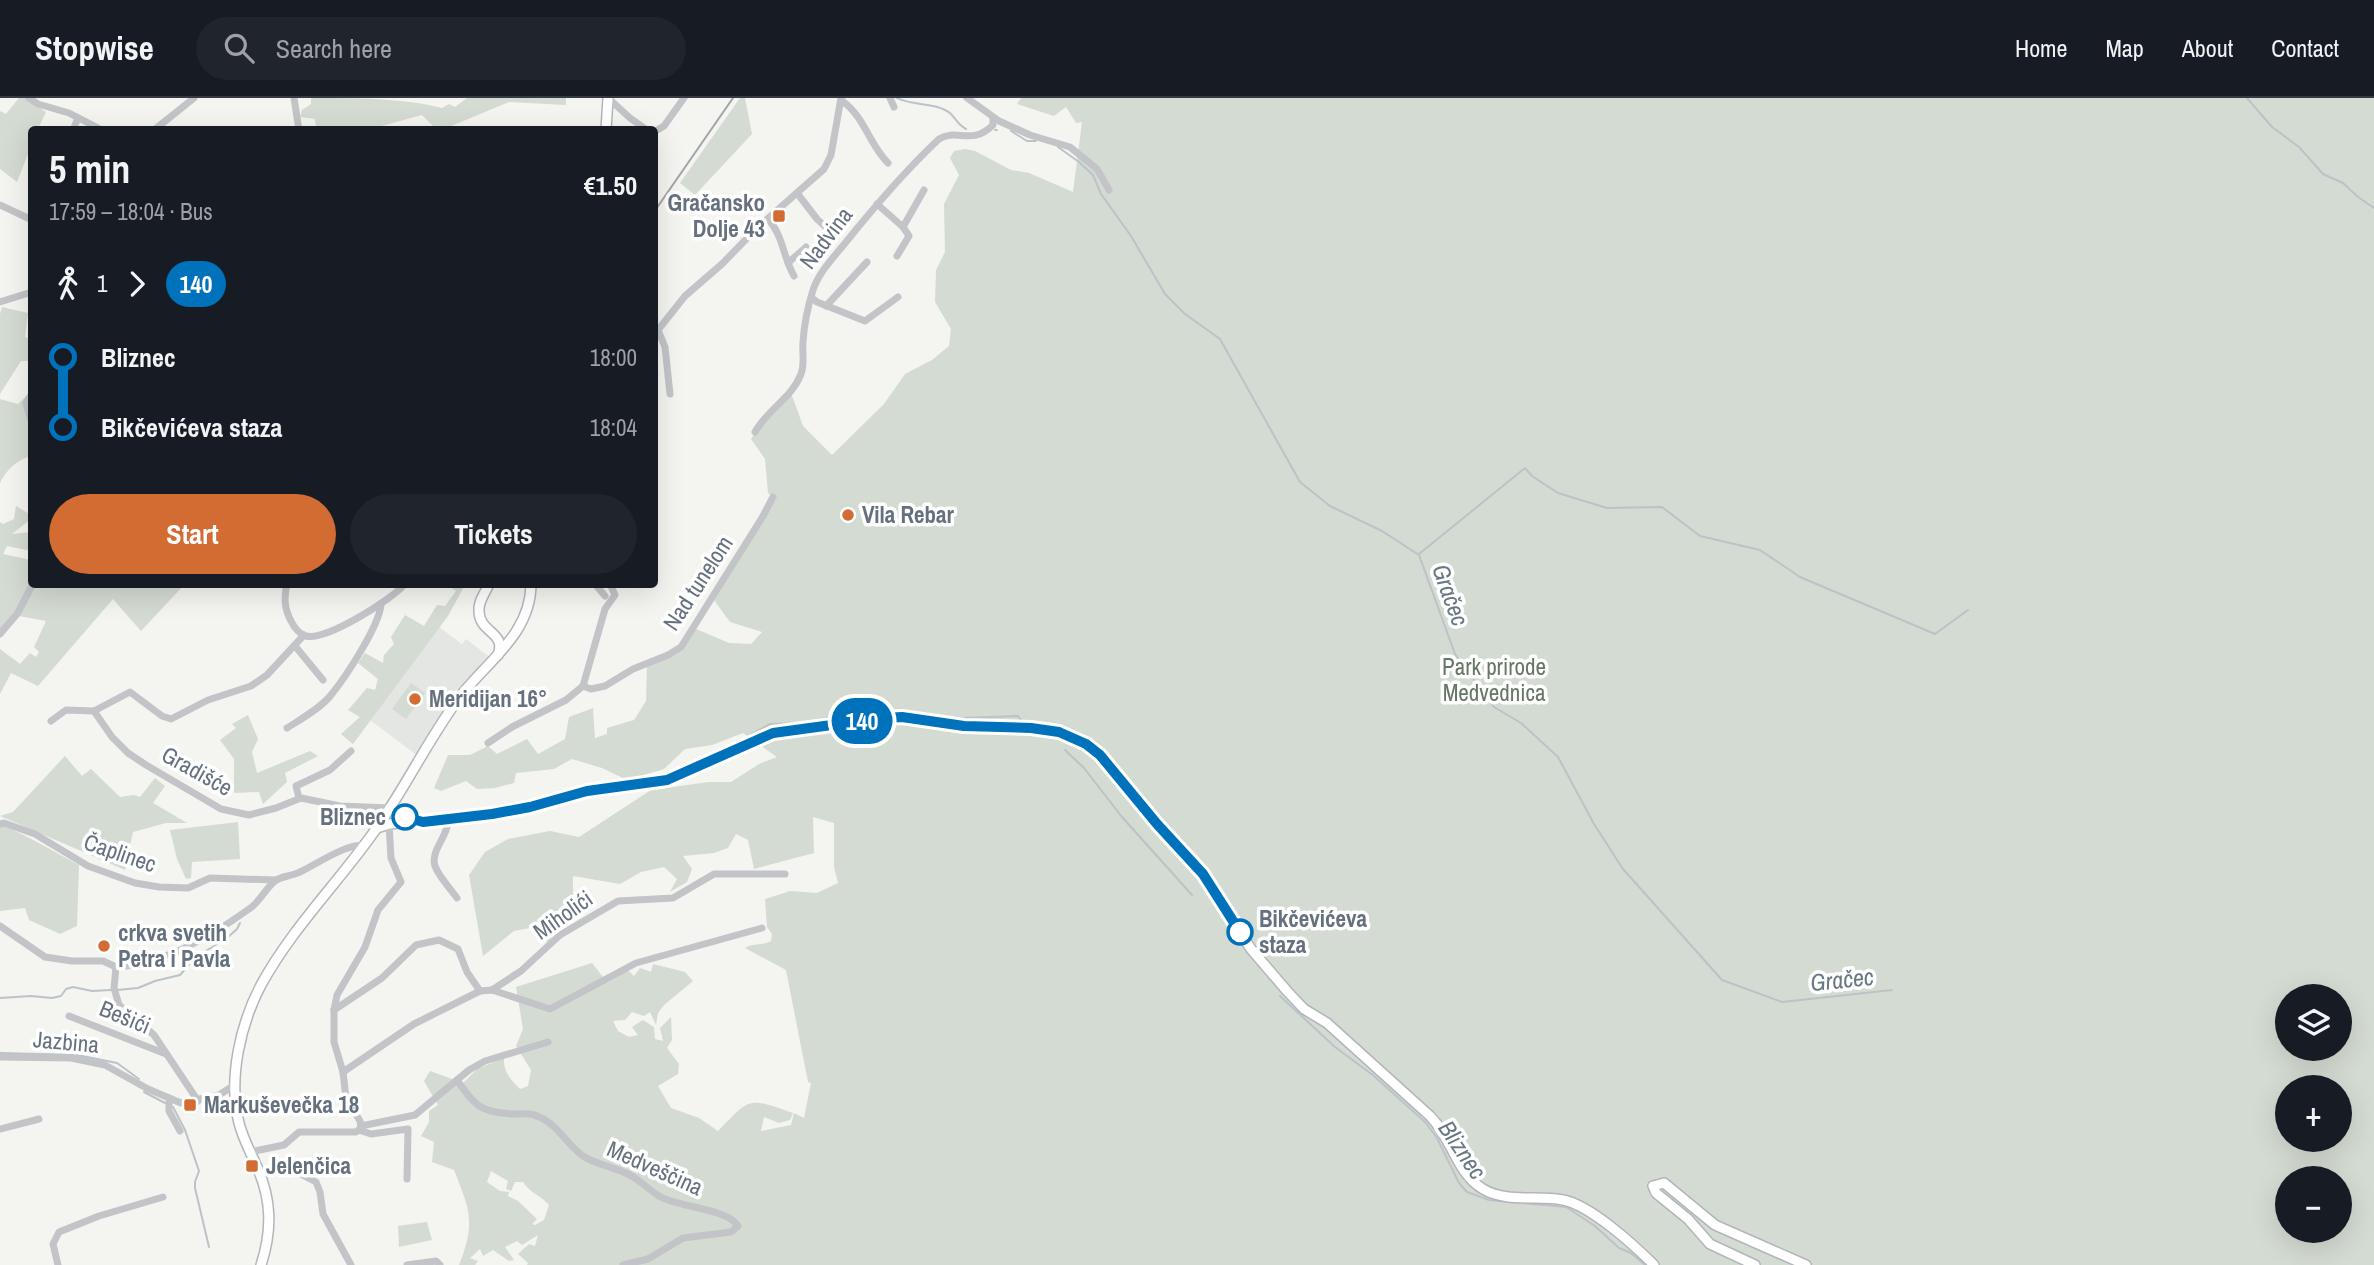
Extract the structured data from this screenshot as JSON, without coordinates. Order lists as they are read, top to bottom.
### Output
{
  "streets": {
    "street": [
      "Nadvina",
      "Nad tunelom",
      "Gradišće",
      "Čaplinec",
      "Miholići",
      "Bešići",
      "Jazbina",
      "Medveščina"
    ]
  },
  "crossings": [
    ["Čaplinec", "Bešići"],
    ["Bešići", "Jazbina"]
  ],
  "water": ["Gračec", "Bliznec"],
  "parks": ["Park prirode Medvednica"],
  "places": {
    "transit": ["Gračansko Dolje 43", "Markuševečka 18", "Jelenčica"],
    "other": [
      "Vila Rebar",
      "Meridijan 16°",
      "Bliznec",
      "Bikčevićeva staza",
      "crkva svetih Petra i Pavla"
    ]
  },
  "lines": ["bus line 140"],
  "page": {
    "header": "Stopwise",
    "search": "Search here",
    "nav": [
      "Home",
      "Map",
      "About",
      "Contact"
    ],
    "on_map": "140",
    "heading": ["5 min", "17:59 – 18:04 · Bus", "€1.50"],
    "legs": ["1", "140"],
    "list": [
      {
        "name": "Bliznec",
        "value": "18:00"
      },
      {
        "name": "Bikčevićeva staza",
        "value": "18:04"
      }
    ],
    "buttons": ["Start", "Tickets"],
    "map_buttons": ["+", "−"]
  }
}
